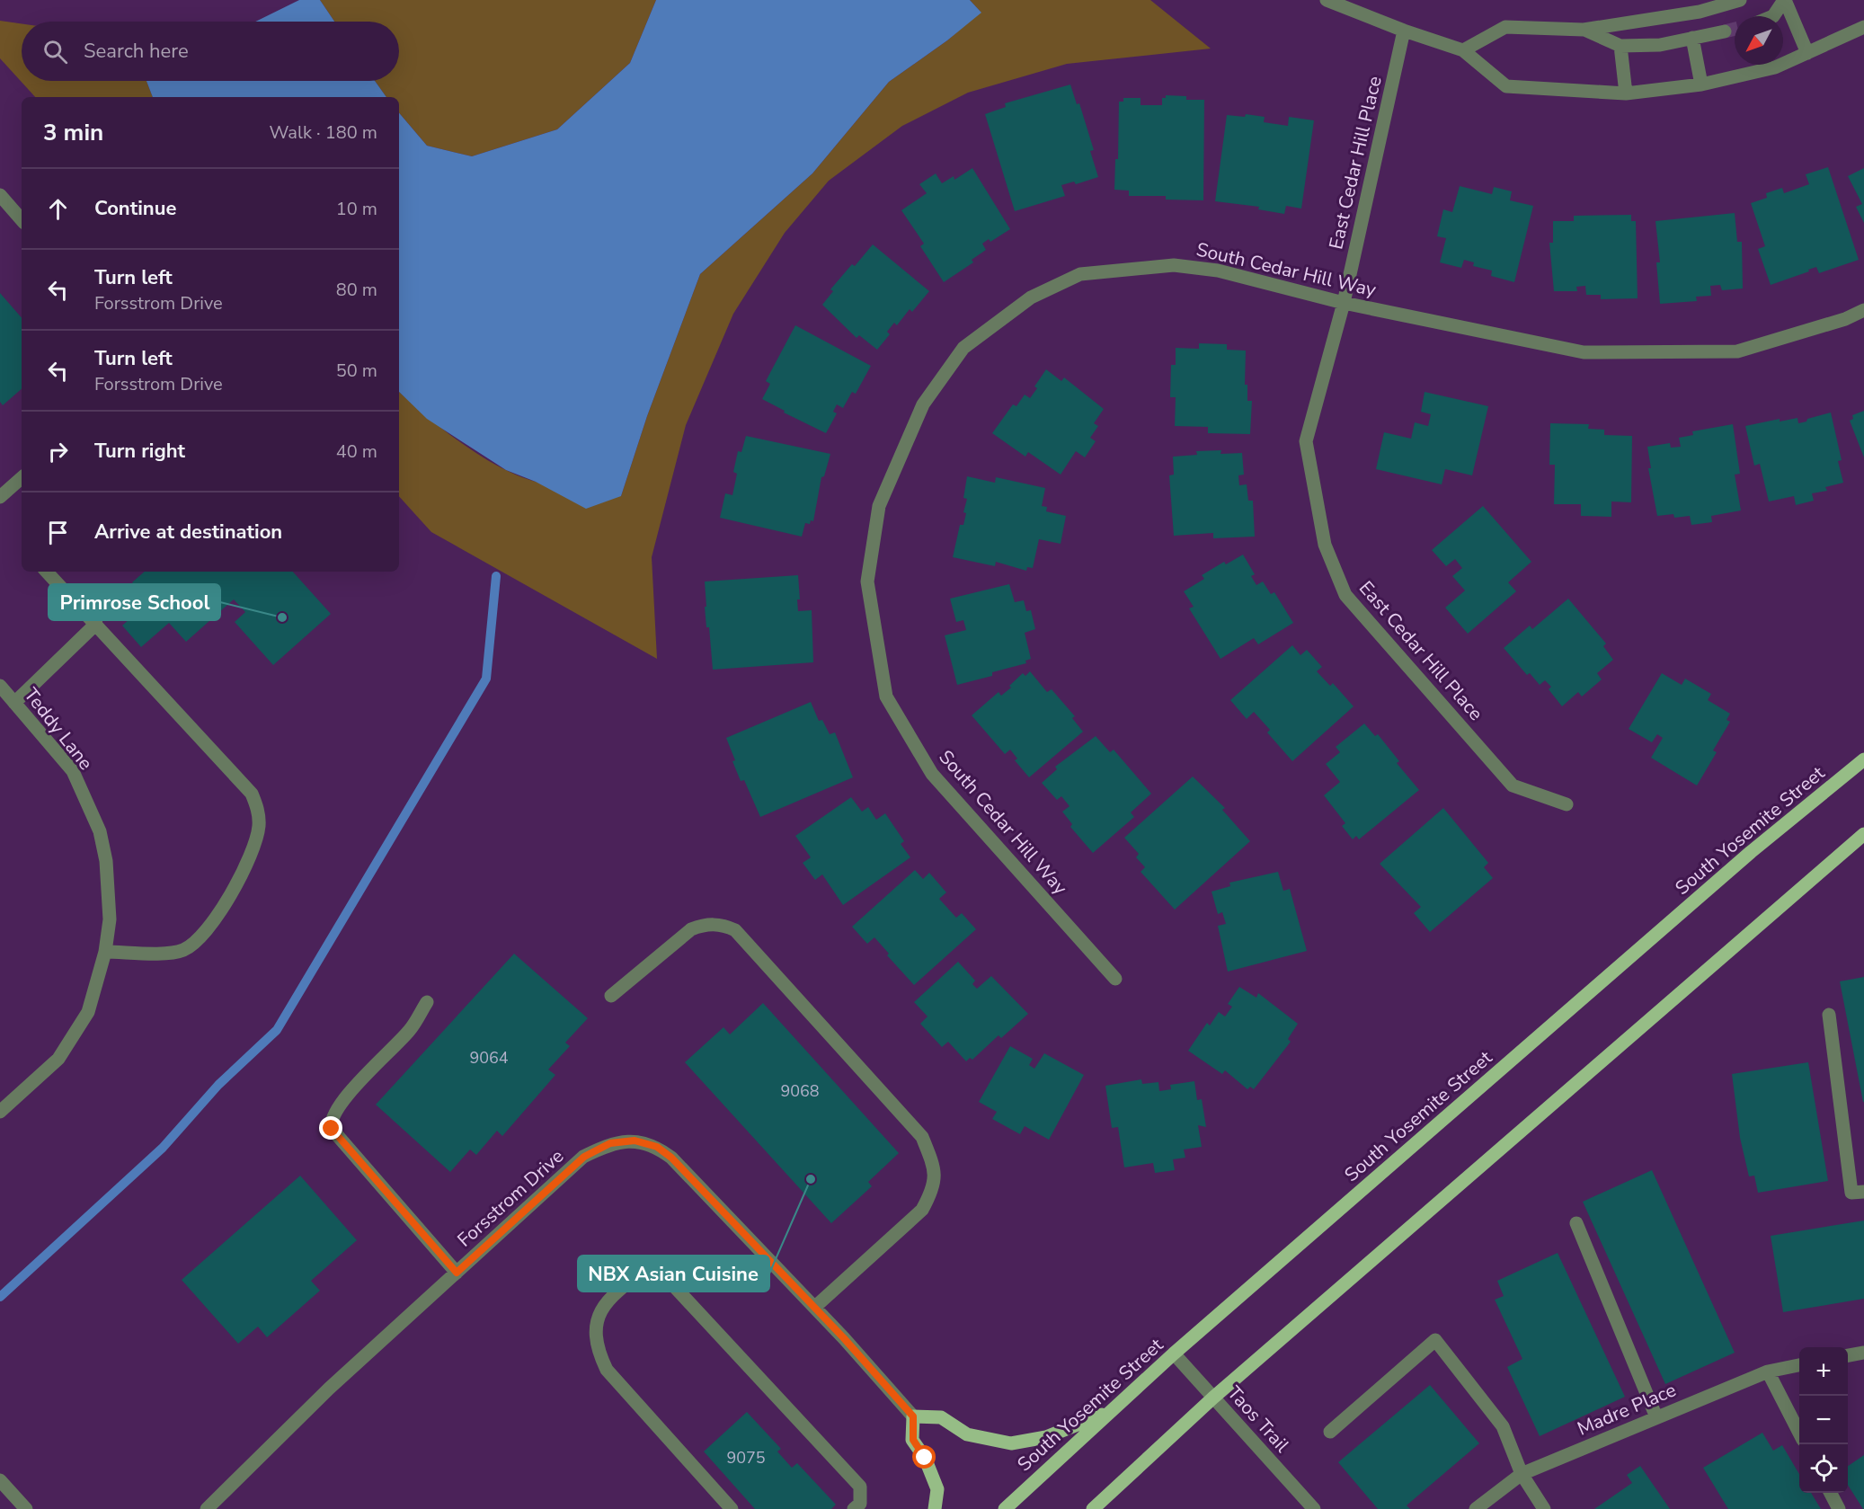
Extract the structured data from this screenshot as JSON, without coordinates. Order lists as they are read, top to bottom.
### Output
{
  "streets": {
    "main road": ["South Yosemite Street"],
    "street": [
      "East Cedar Hill Place",
      "South Cedar Hill Way",
      "Teddy Lane",
      "Forsstrom Drive",
      "Madre Place",
      "Taos Trail"
    ]
  },
  "crossings": [
    ["East Cedar Hill Place", "South Cedar Hill Way"],
    ["South Yosemite Street", "Taos Trail"]
  ],
  "places": ["Primrose School", "NBX Asian Cuisine"],
  "house_numbers": ["9064", "9068", "9075"],
  "north": "bottom left",
  "page": {
    "search": "Search here",
    "heading": ["3 min", "Walk · 180 m"],
    "list": [
      ["Continue", "10 m"],
      ["Turn left", "Forsstrom Drive", "80 m"],
      ["Turn left", "Forsstrom Drive", "50 m"],
      ["Turn right", "40 m"],
      "Arrive at destination"
    ],
    "map_buttons": ["+", "−"]
  }
}
